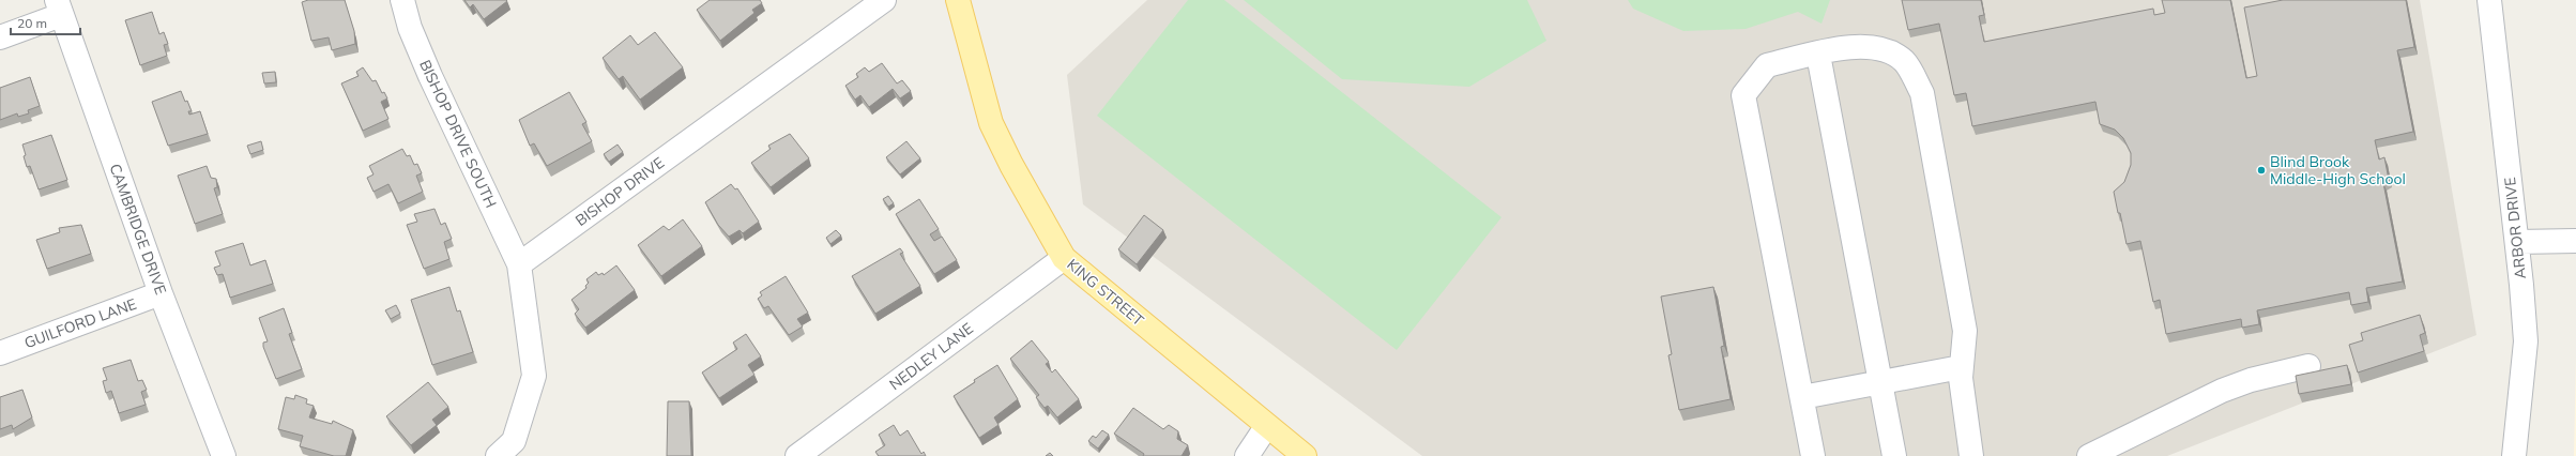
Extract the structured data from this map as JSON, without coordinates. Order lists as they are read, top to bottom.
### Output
{
  "streets": {
    "main road": ["KING STREET"],
    "street": [
      "BISHOP DRIVE SOUTH",
      "BISHOP DRIVE",
      "ARBOR DRIVE",
      "CAMBRIDGE DRIVE",
      "GUILFORD LANE",
      "NEDLEY LANE"
    ]
  },
  "crossings": [
    ["BISHOP DRIVE SOUTH", "BISHOP DRIVE"],
    ["CAMBRIDGE DRIVE", "GUILFORD LANE"],
    ["KING STREET", "NEDLEY LANE"]
  ],
  "places": ["Blind Brook Middle-High School"],
  "scale_bar": "20 m"
}
